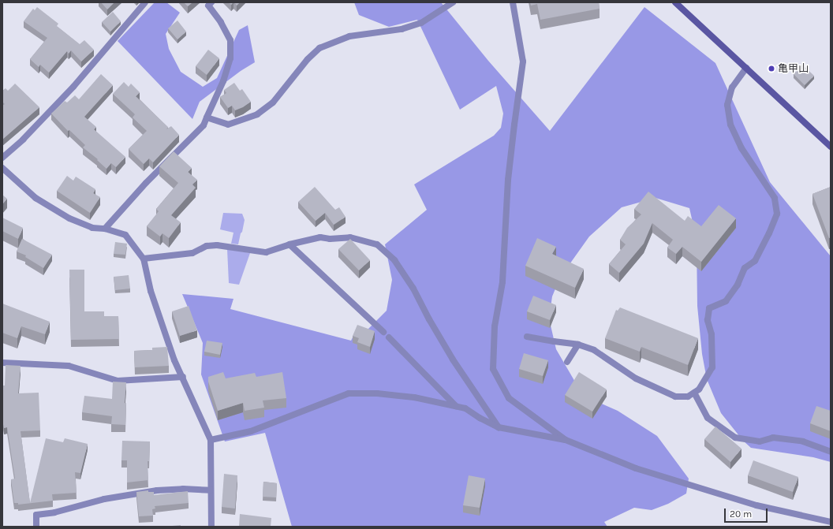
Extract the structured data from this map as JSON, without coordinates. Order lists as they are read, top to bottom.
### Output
{
  "places": ["亀甲山"],
  "scale_bar": "20 m"
}
